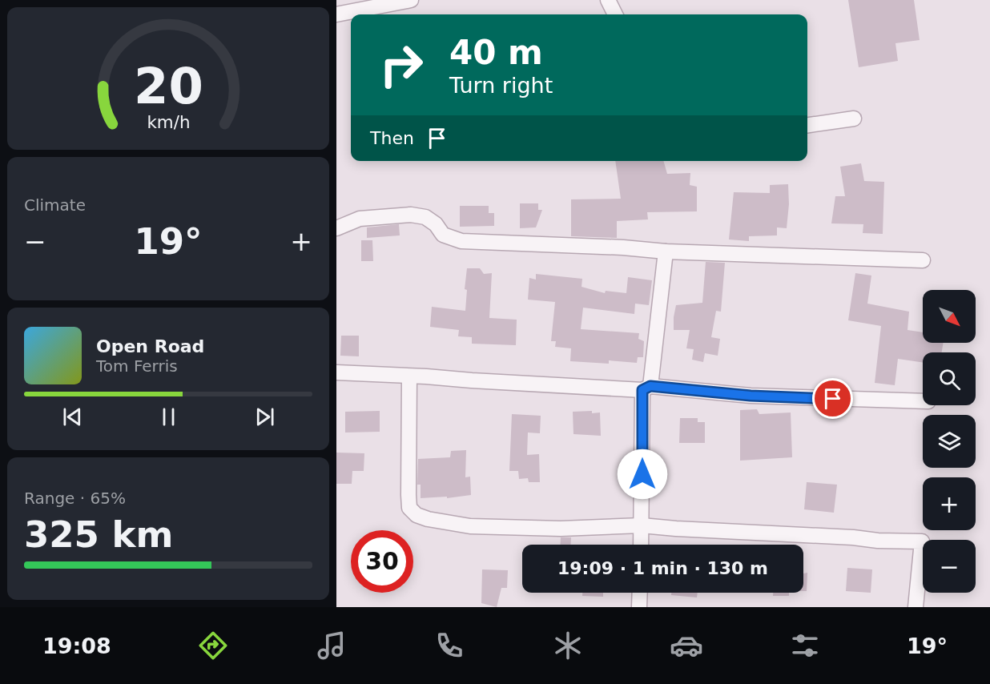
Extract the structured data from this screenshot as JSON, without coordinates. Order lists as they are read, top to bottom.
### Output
{
  "north": "bottom right",
  "page": {
    "turn": ["40 m", "Turn right"],
    "then": "Then",
    "tile": [
      "Climate",
      ["Range · 65%", "325 km"]
    ],
    "heat": ["−", "19°", "+"],
    "map_buttons": ["+", "−"],
    "song": ["Open Road", "Tom Ferris"],
    "limit": "30",
    "trip": "19:09 · 1 min · 130 m",
    "tabs": ["19:08", "19°"],
    "gauge": ["20", "km/h"]
  }
}
